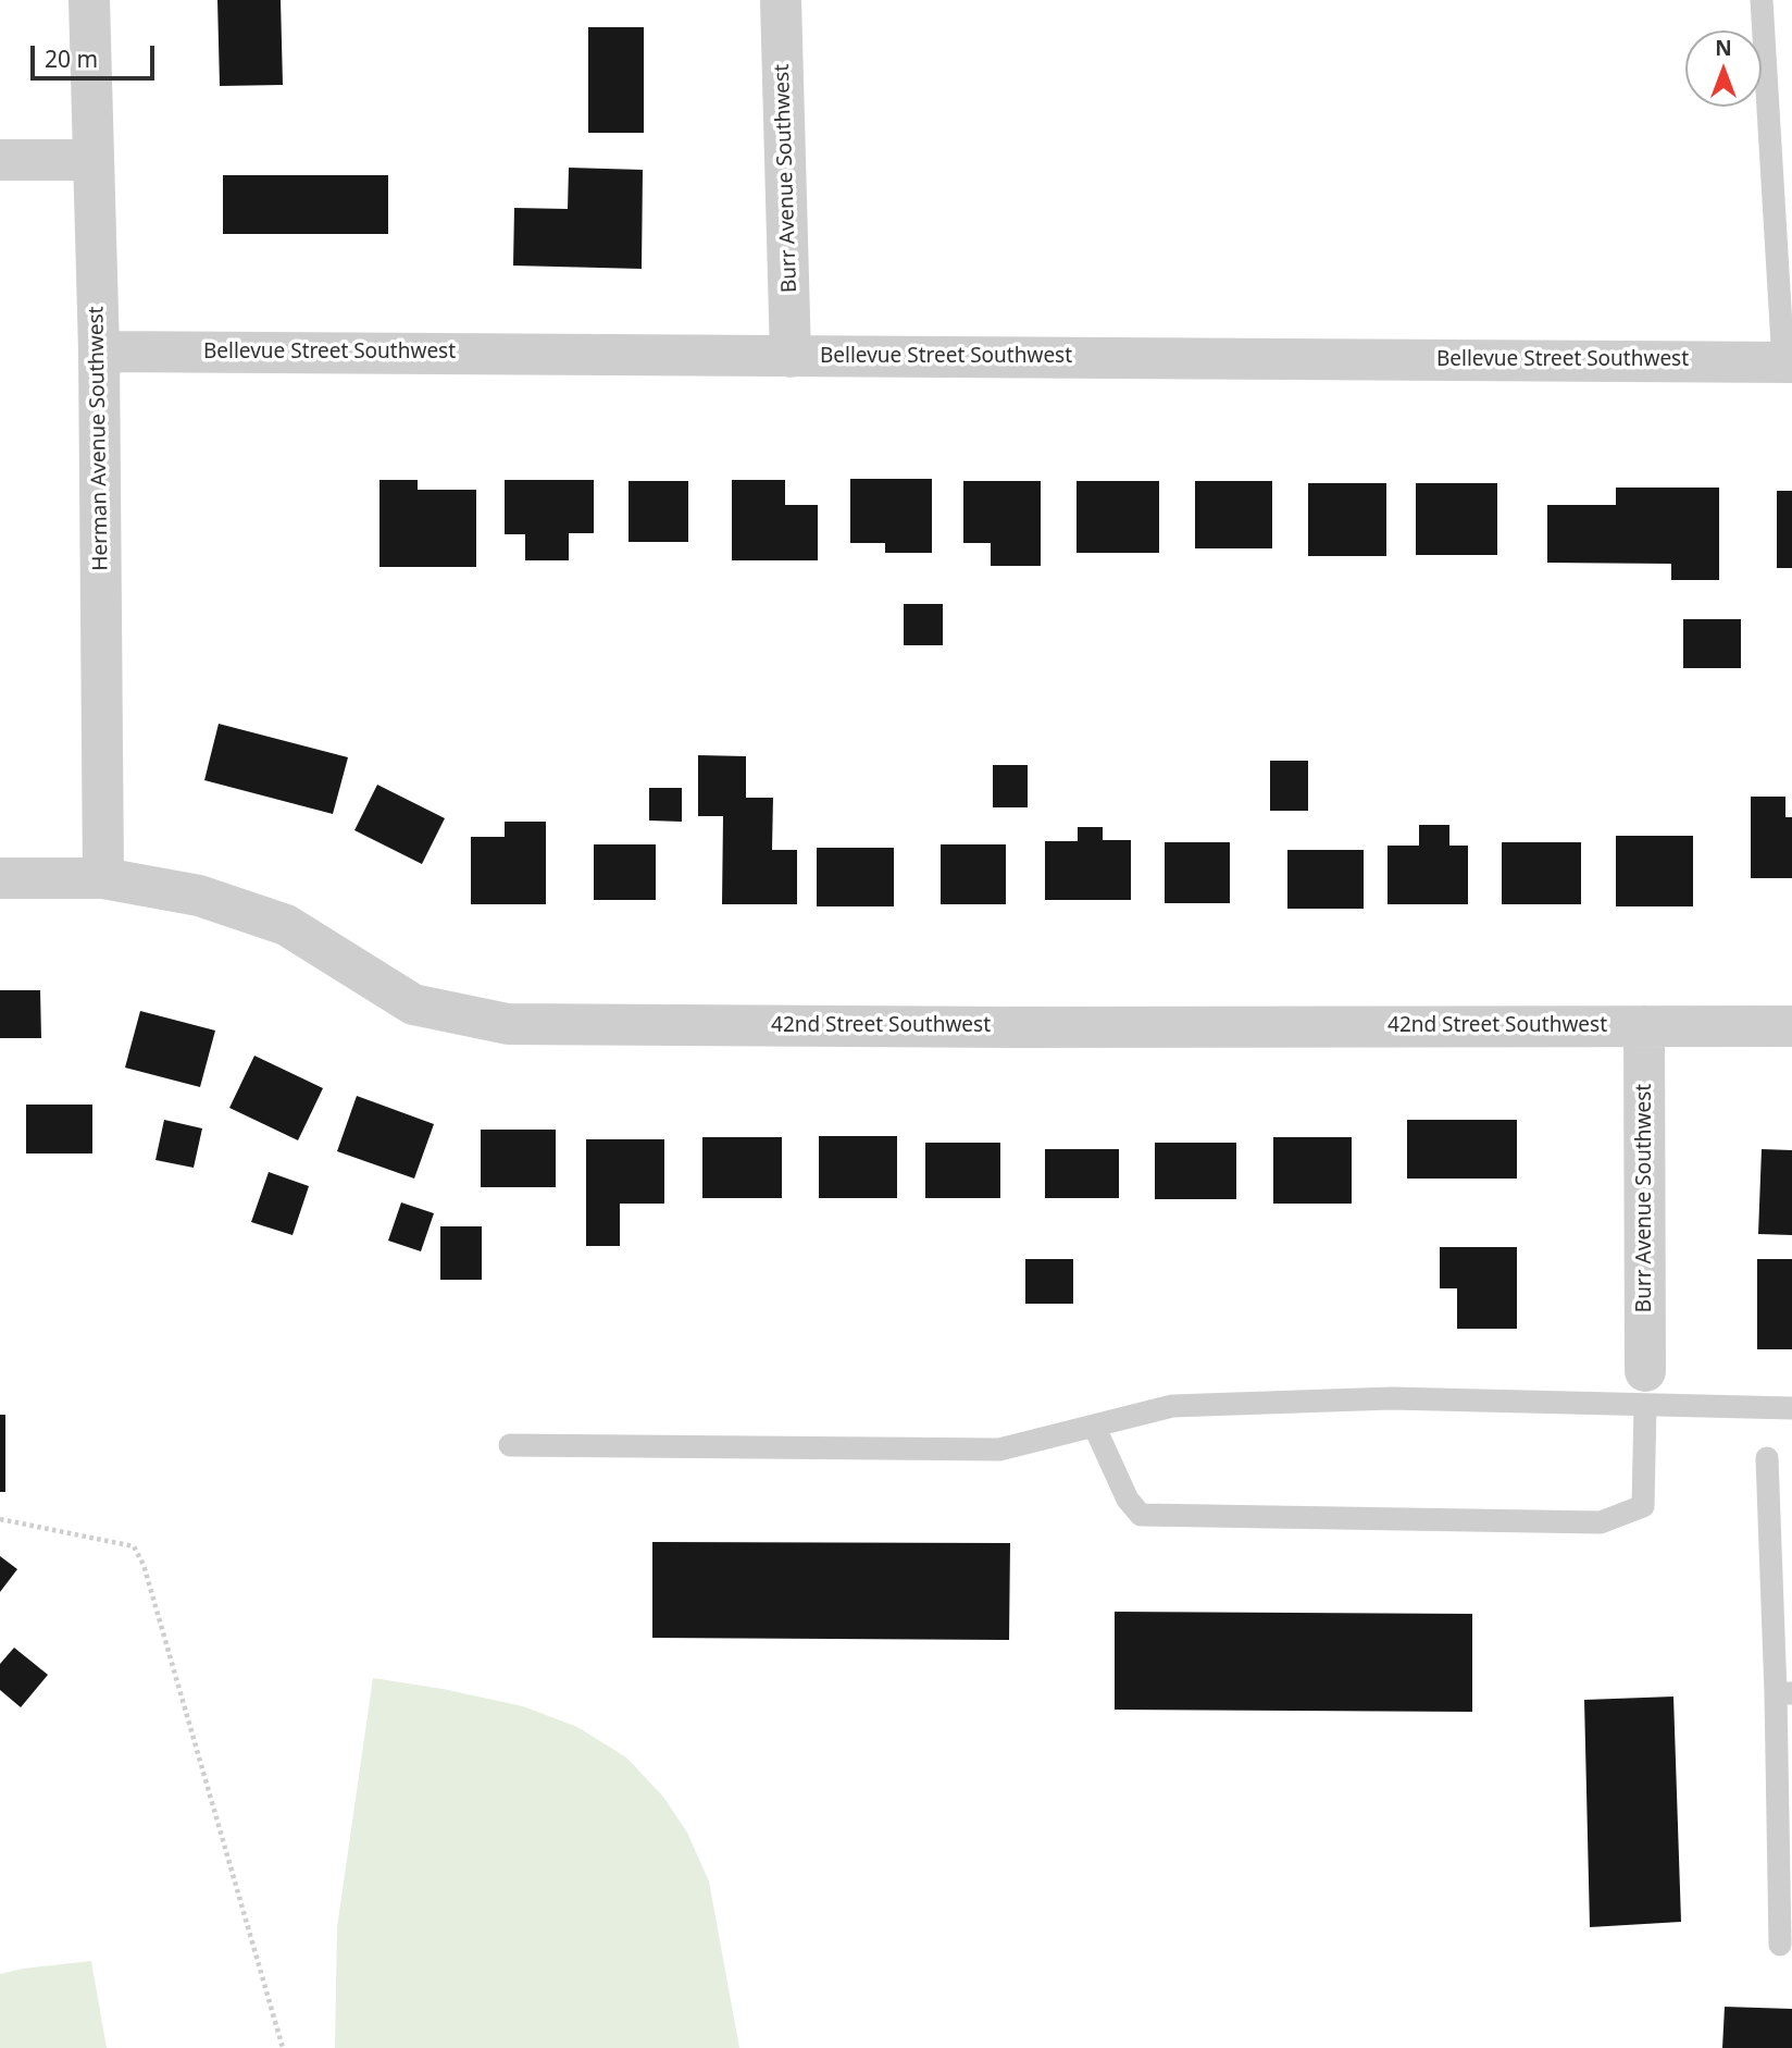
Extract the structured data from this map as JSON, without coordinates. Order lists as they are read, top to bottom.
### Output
{
  "streets": {
    "street": [
      "Burr Avenue Southwest",
      "Bellevue Street Southwest",
      "Herman Avenue Southwest",
      "42nd Street Southwest"
    ]
  },
  "crossings": [
    ["Burr Avenue Southwest", "Bellevue Street Southwest"],
    ["Burr Avenue Southwest", "42nd Street Southwest"],
    ["Bellevue Street Southwest", "Herman Avenue Southwest"],
    ["Herman Avenue Southwest", "42nd Street Southwest"]
  ],
  "scale_bar": "20 m",
  "north": "top"
}
